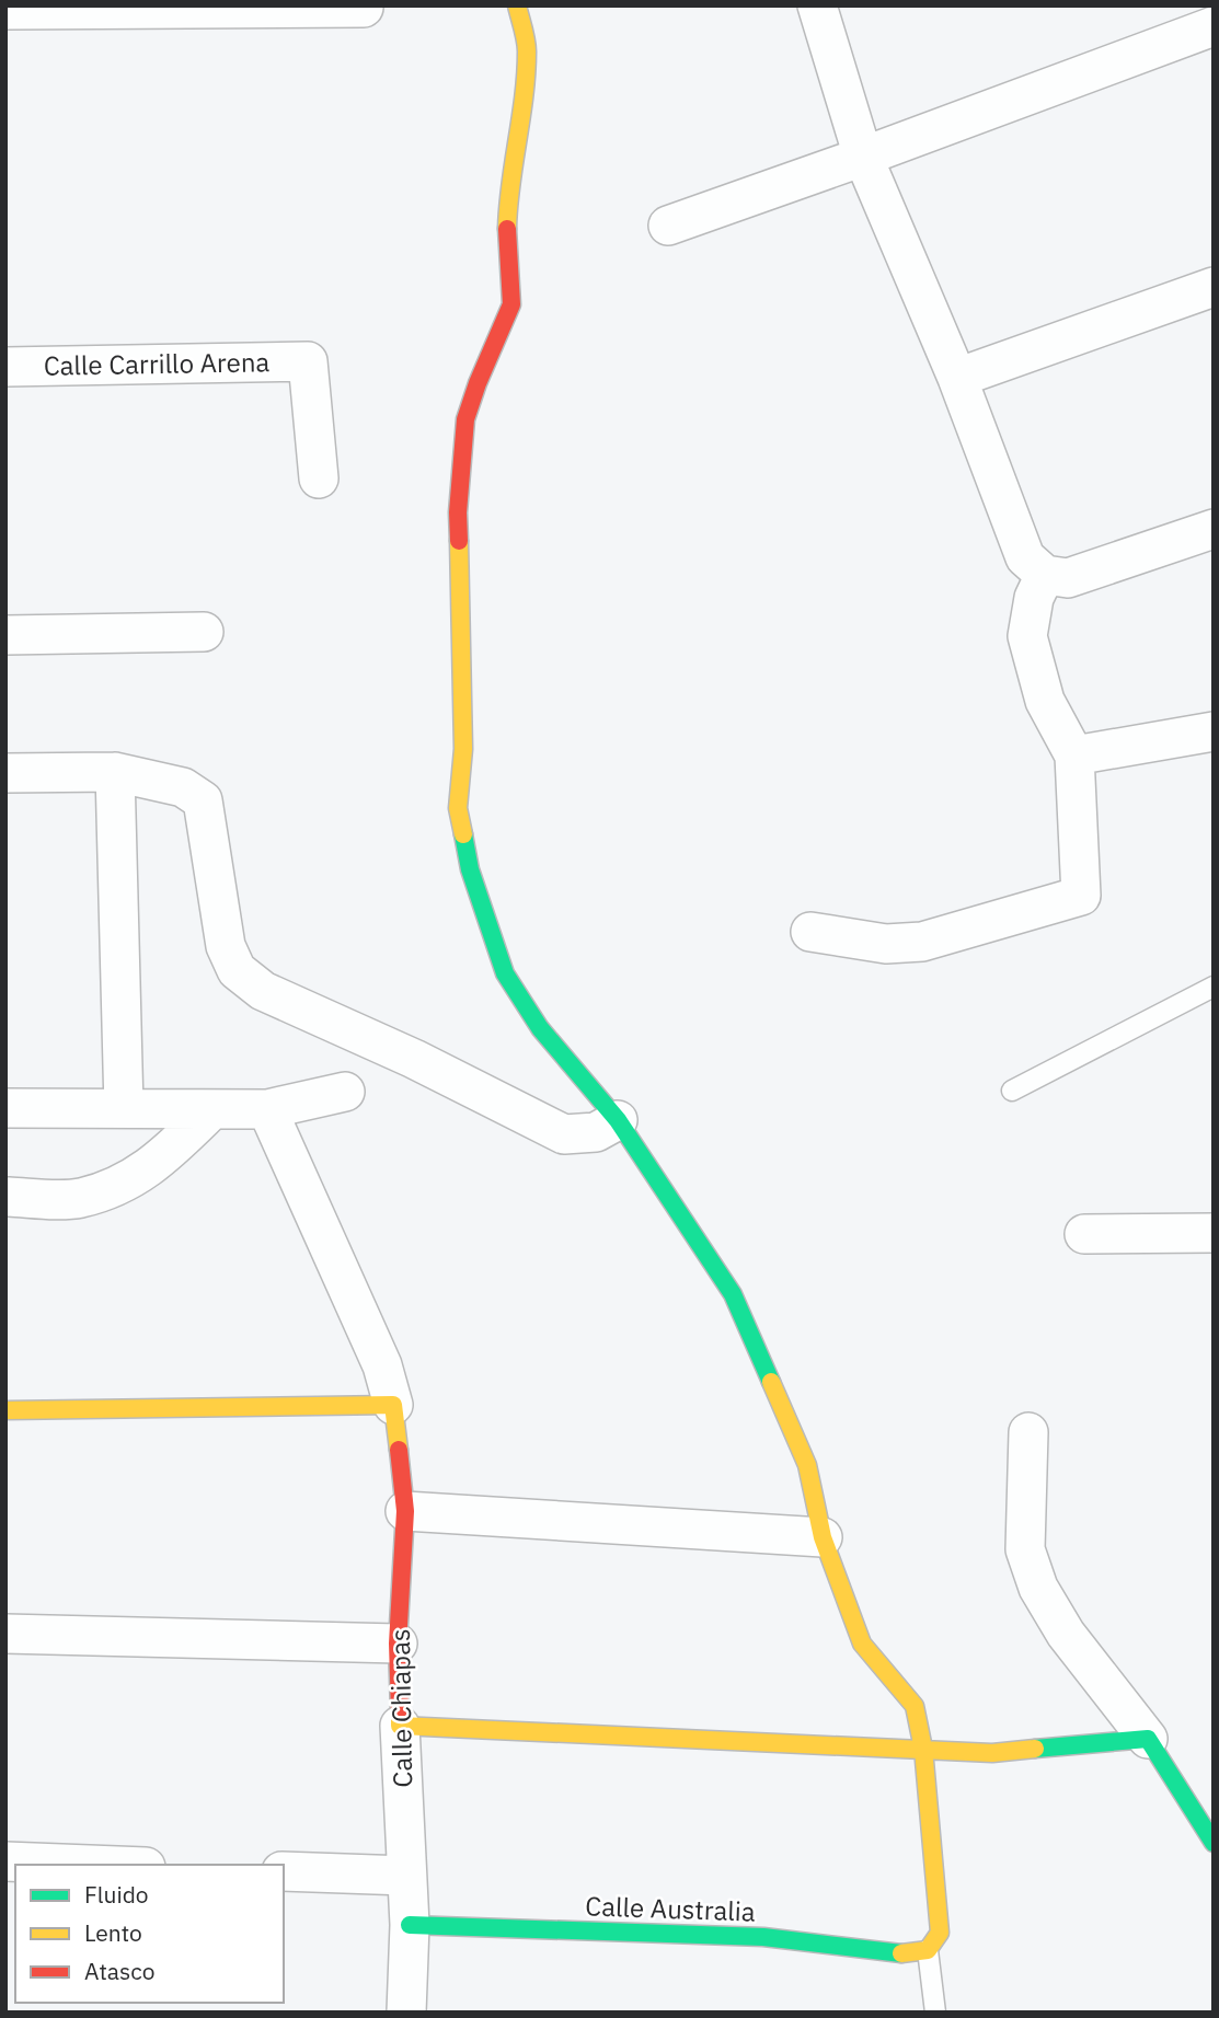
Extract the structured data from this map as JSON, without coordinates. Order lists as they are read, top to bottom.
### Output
{
  "streets": {
    "street": ["Calle Carrillo Arena", "Calle Chiapas", "Calle Australia"]
  },
  "crossings": [
    ["Calle Chiapas", "Calle Australia"]
  ],
  "legend": ["Fluido", "Lento", "Atasco"]
}
